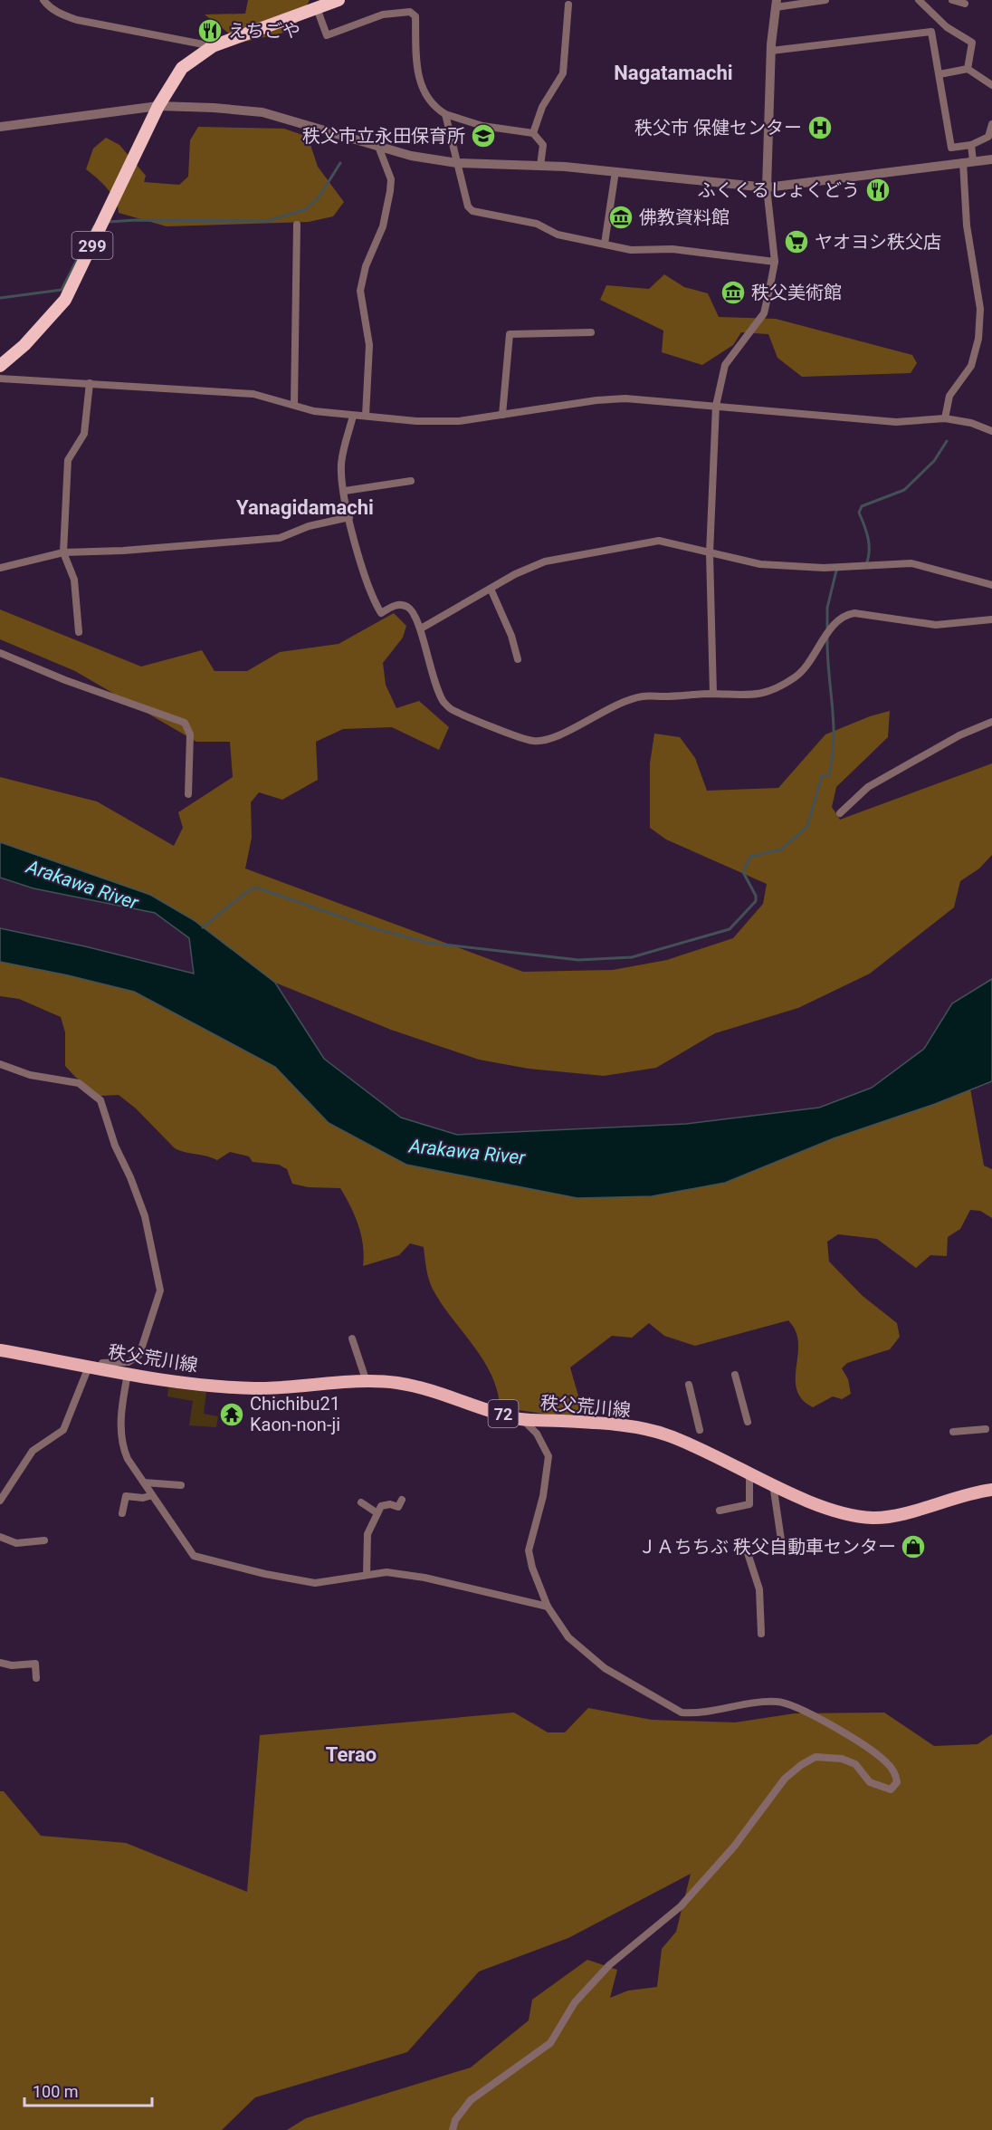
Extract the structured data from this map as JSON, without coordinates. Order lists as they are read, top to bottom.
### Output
{
  "streets": {
    "highway": ["299"],
    "main road": ["秩父荒川線", "72"]
  },
  "districts": ["Nagatamachi", "Yanagidamachi", "Terao"],
  "water": ["Arakawa River"],
  "places": {
    "restaurant": ["えちごや", "ふくくるしょくどう"],
    "hospital": ["秩父市 保健センター"],
    "school or university": ["秩父市立永田保育所"],
    "museum": ["佛教資料館", "秩父美術館"],
    "supermarket": ["ヤオヨシ秩父店"],
    "temple": ["Chichibu21 Kaon-non-ji"],
    "shop": ["ＪＡちちぶ 秩父自動車センター"]
  },
  "scale_bar": "100 m"
}
